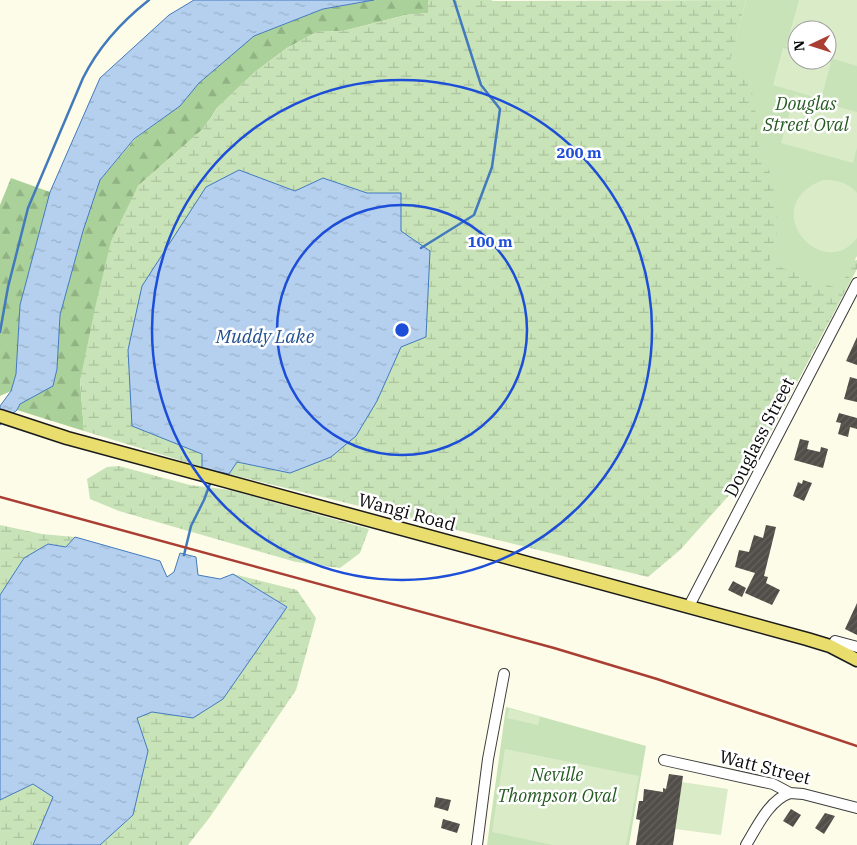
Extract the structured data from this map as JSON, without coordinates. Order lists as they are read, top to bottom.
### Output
{
  "streets": {
    "main road": ["Wangi Road"],
    "street": ["Douglass Street", "Watt Street"]
  },
  "crossings": [
    ["Douglass Street", "Wangi Road"]
  ],
  "water": ["Muddy Lake"],
  "parks": ["Douglas Street Oval", "Neville Thompson Oval"],
  "north": "left",
  "rings": ["200 m", "100 m"]
}
